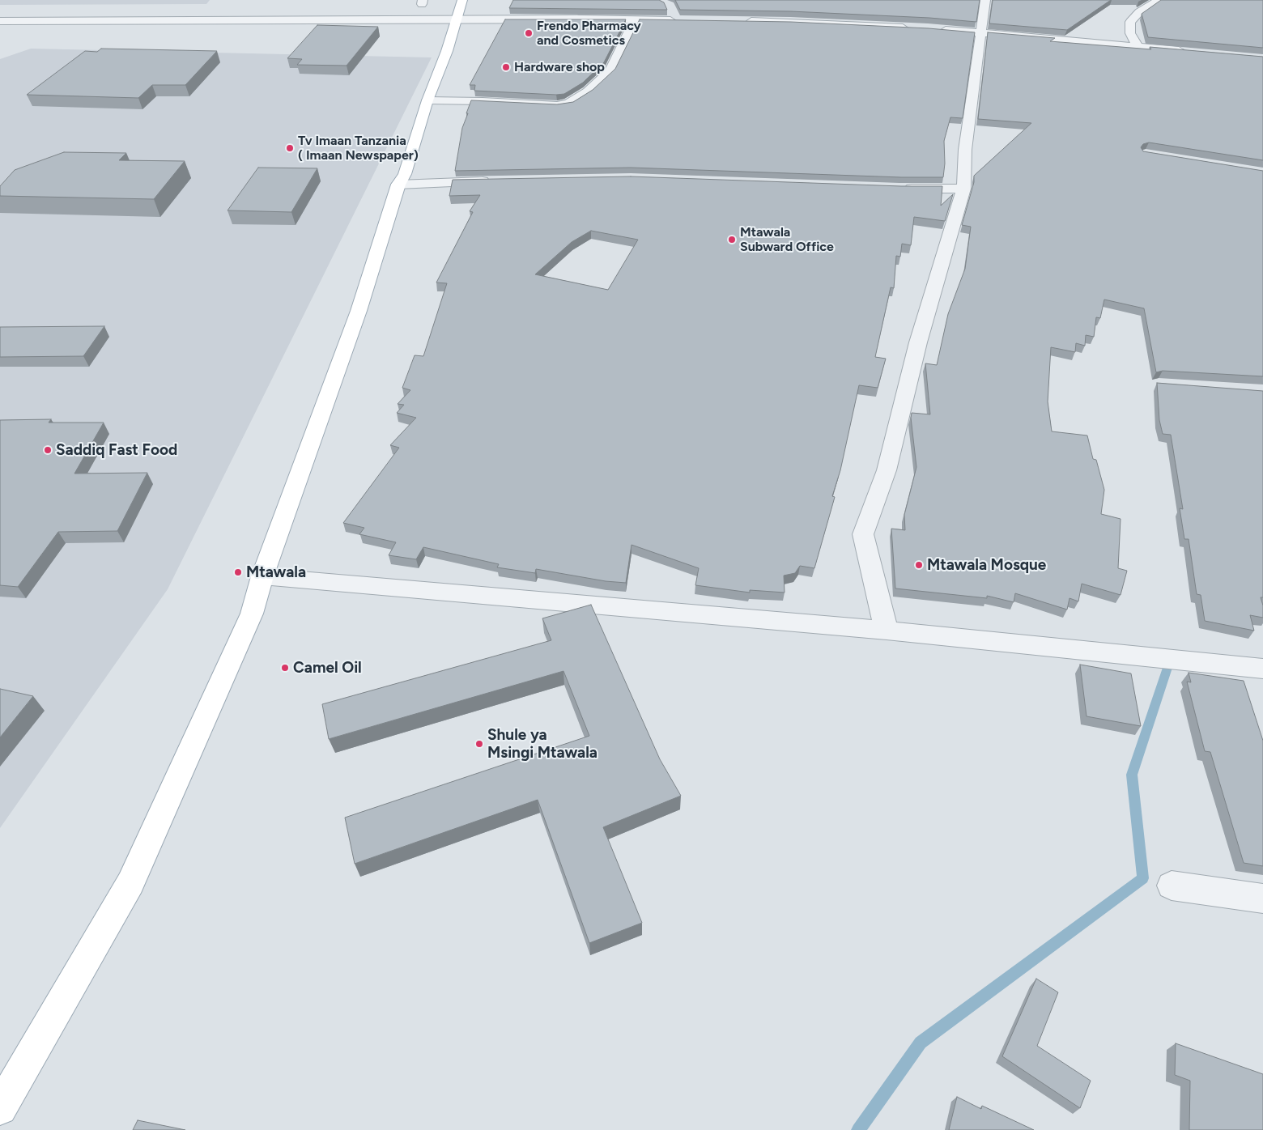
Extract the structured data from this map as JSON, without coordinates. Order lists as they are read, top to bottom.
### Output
{
  "places": [
    "Frendo Pharmacy and Cosmetics",
    "Hardware shop",
    "Tv Imaan Tanzania ( Imaan Newspaper)",
    "Mtawala Subward Office",
    "Saddiq Fast Food",
    "Mtawala Mosque",
    "Mtawala",
    "Camel Oil",
    "Shule ya Msingi Mtawala"
  ]
}
